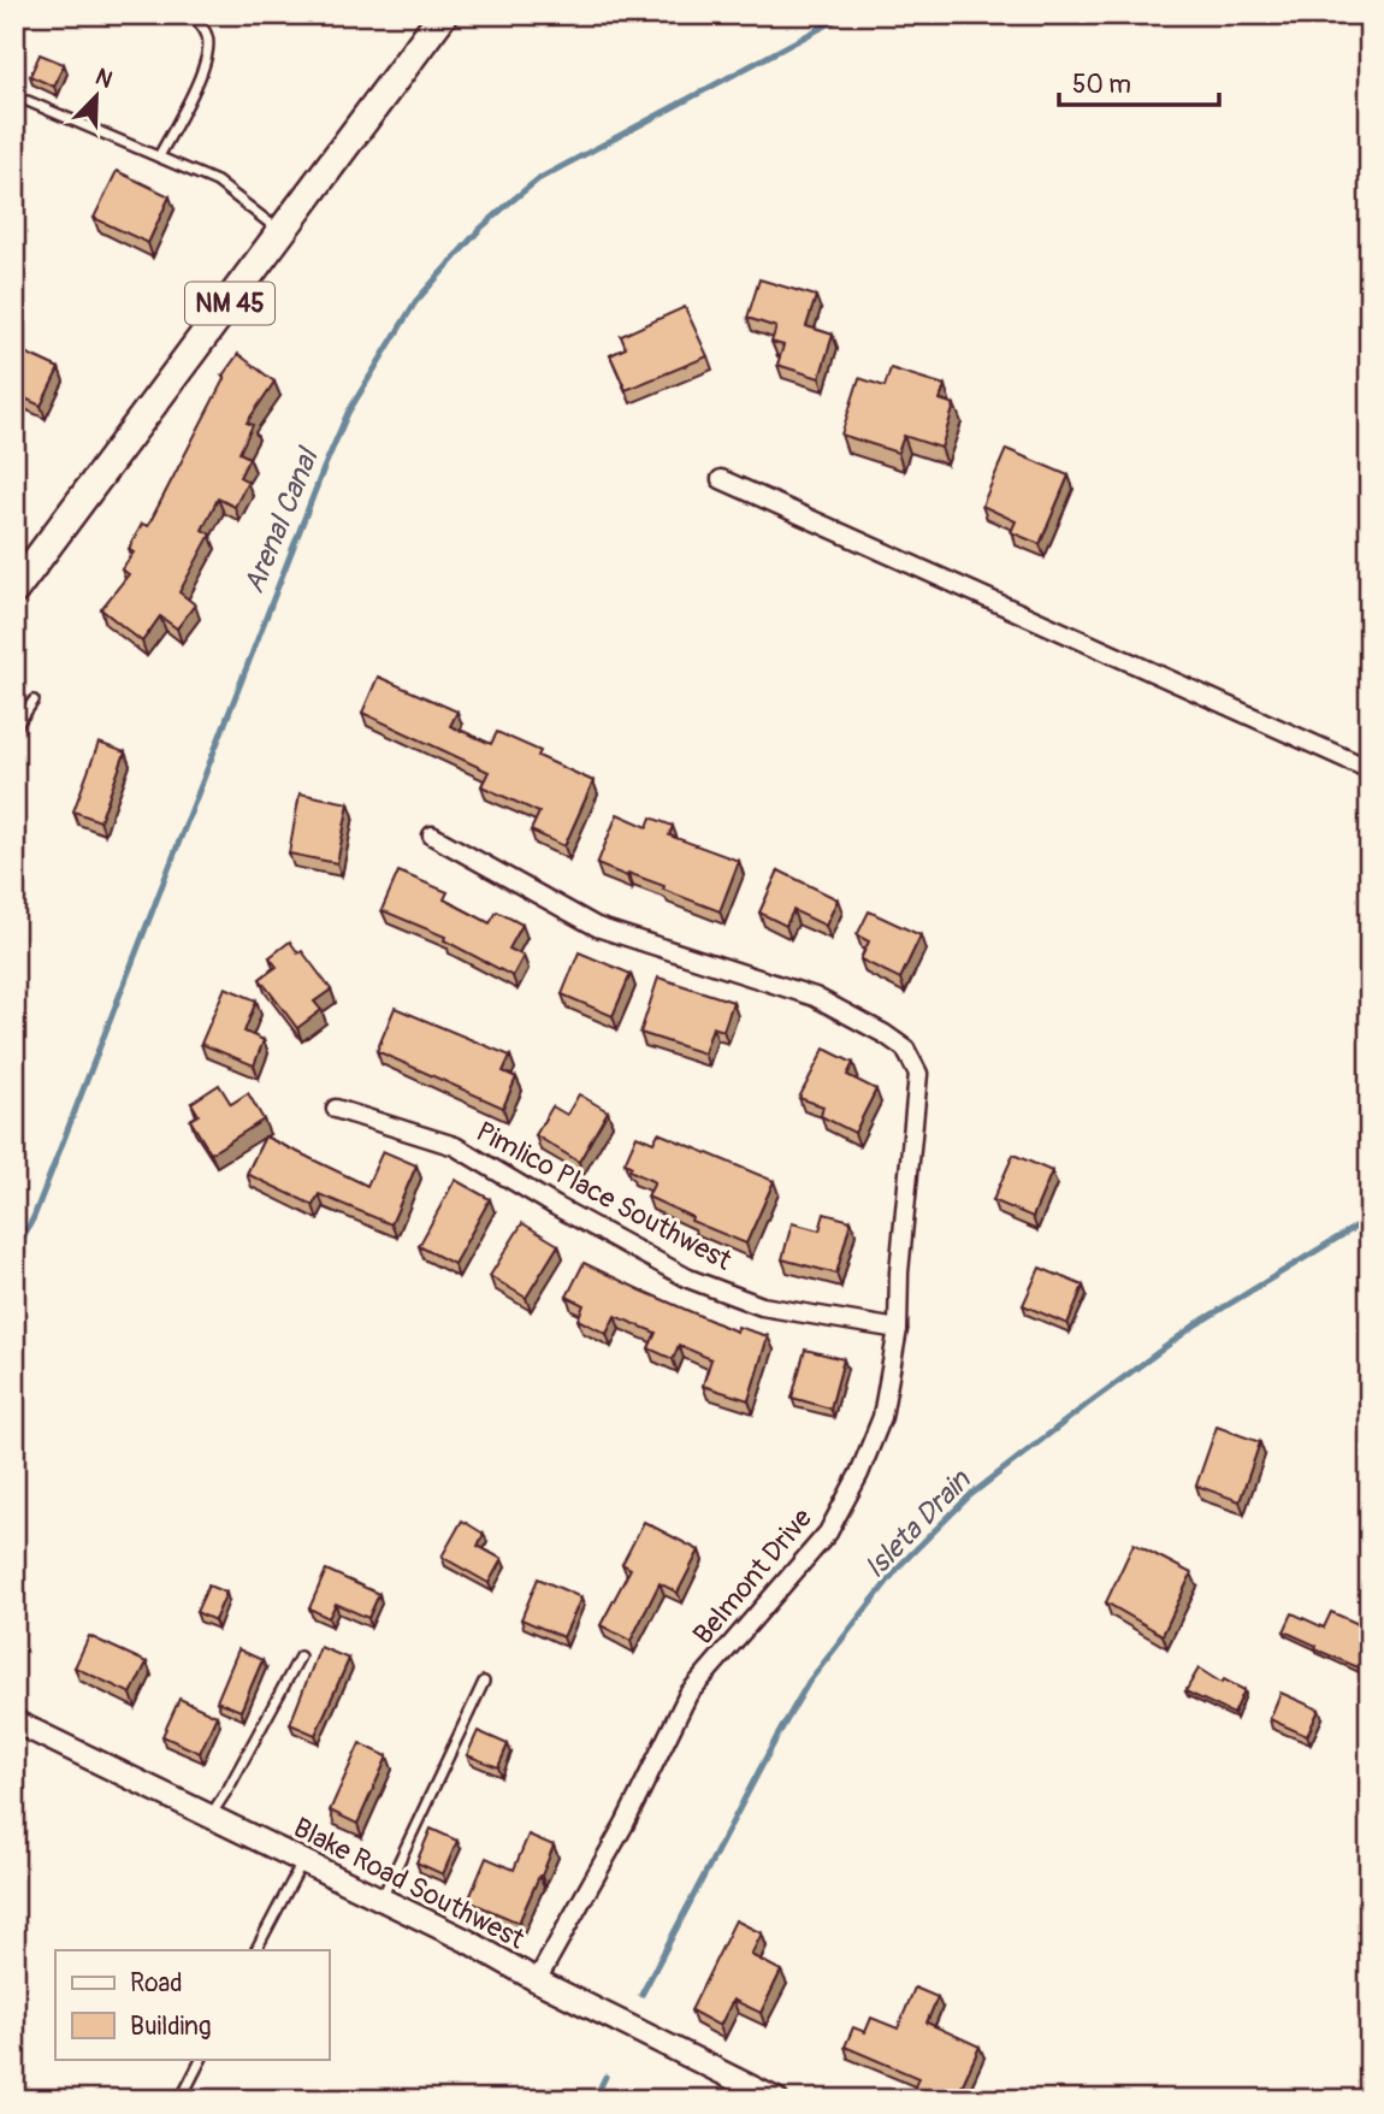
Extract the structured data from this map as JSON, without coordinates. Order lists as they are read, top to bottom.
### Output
{
  "streets": {
    "main road": ["NM 45"],
    "street": ["Pimlico Place Southwest", "Belmont Drive", "Blake Road Southwest"]
  },
  "crossings": [
    ["Pimlico Place Southwest", "Belmont Drive"],
    ["Belmont Drive", "Blake Road Southwest"]
  ],
  "water": ["Arenal Canal", "Isleta Drain"],
  "legend": ["Road", "Building"],
  "scale_bar": "50 m",
  "north": "top right"
}
